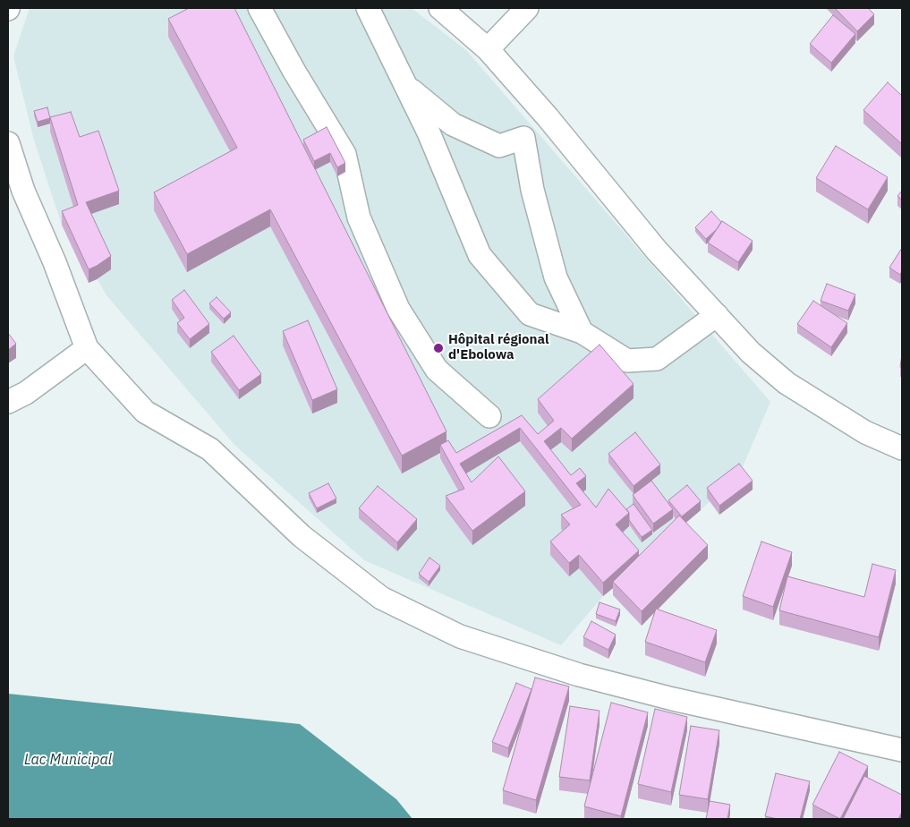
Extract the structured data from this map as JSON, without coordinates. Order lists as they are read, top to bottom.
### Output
{
  "water": ["Lac Municipal"],
  "places": ["Hôpital régional d'Ebolowa"]
}
